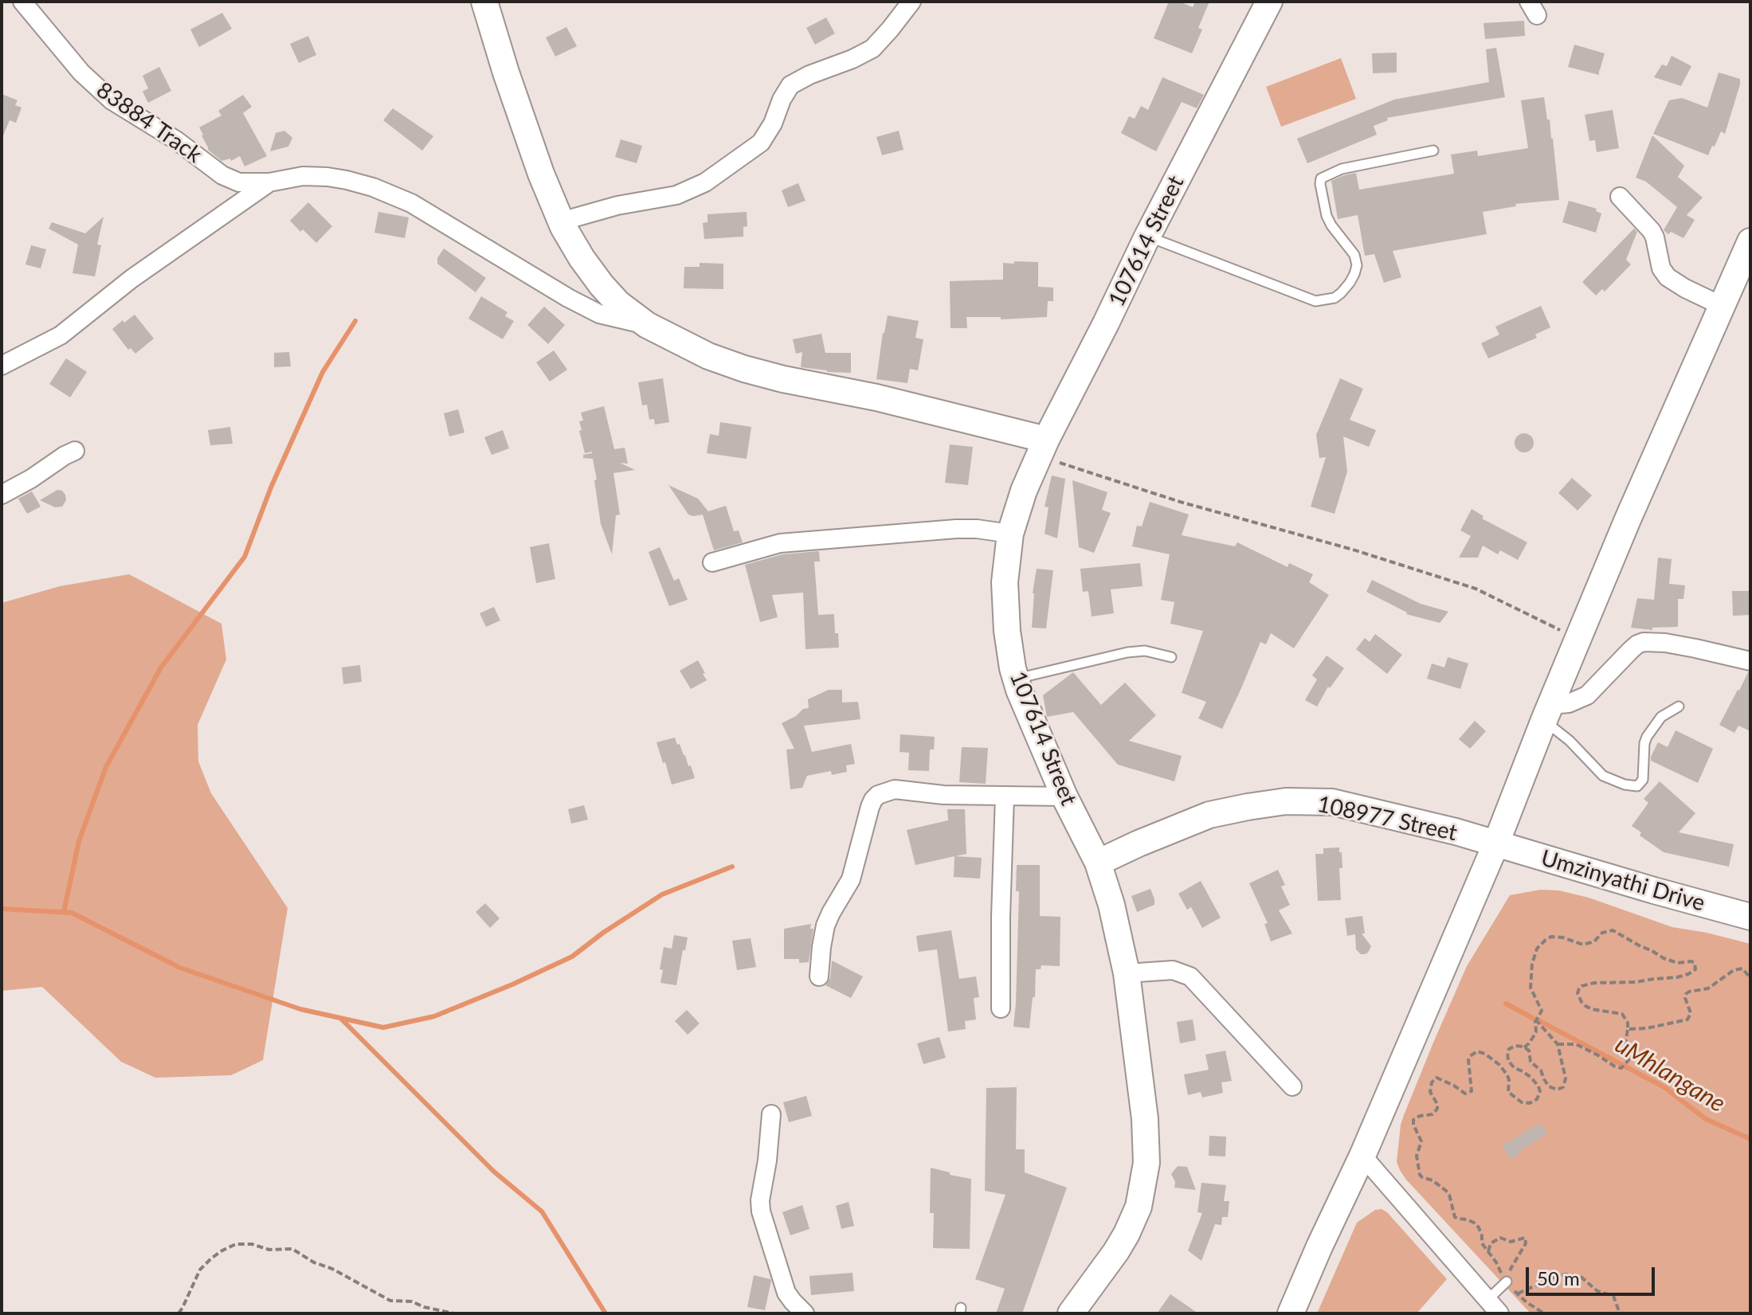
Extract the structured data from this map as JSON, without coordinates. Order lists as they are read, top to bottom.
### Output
{
  "streets": {
    "street": [
      "83884 Track",
      "107614 Street",
      "108977 Street",
      "Umzinyathi Drive"
    ]
  },
  "crossings": [
    ["107614 Street", "108977 Street"],
    ["108977 Street", "Umzinyathi Drive"]
  ],
  "water": ["uMhlangane"],
  "scale_bar": "50 m"
}
